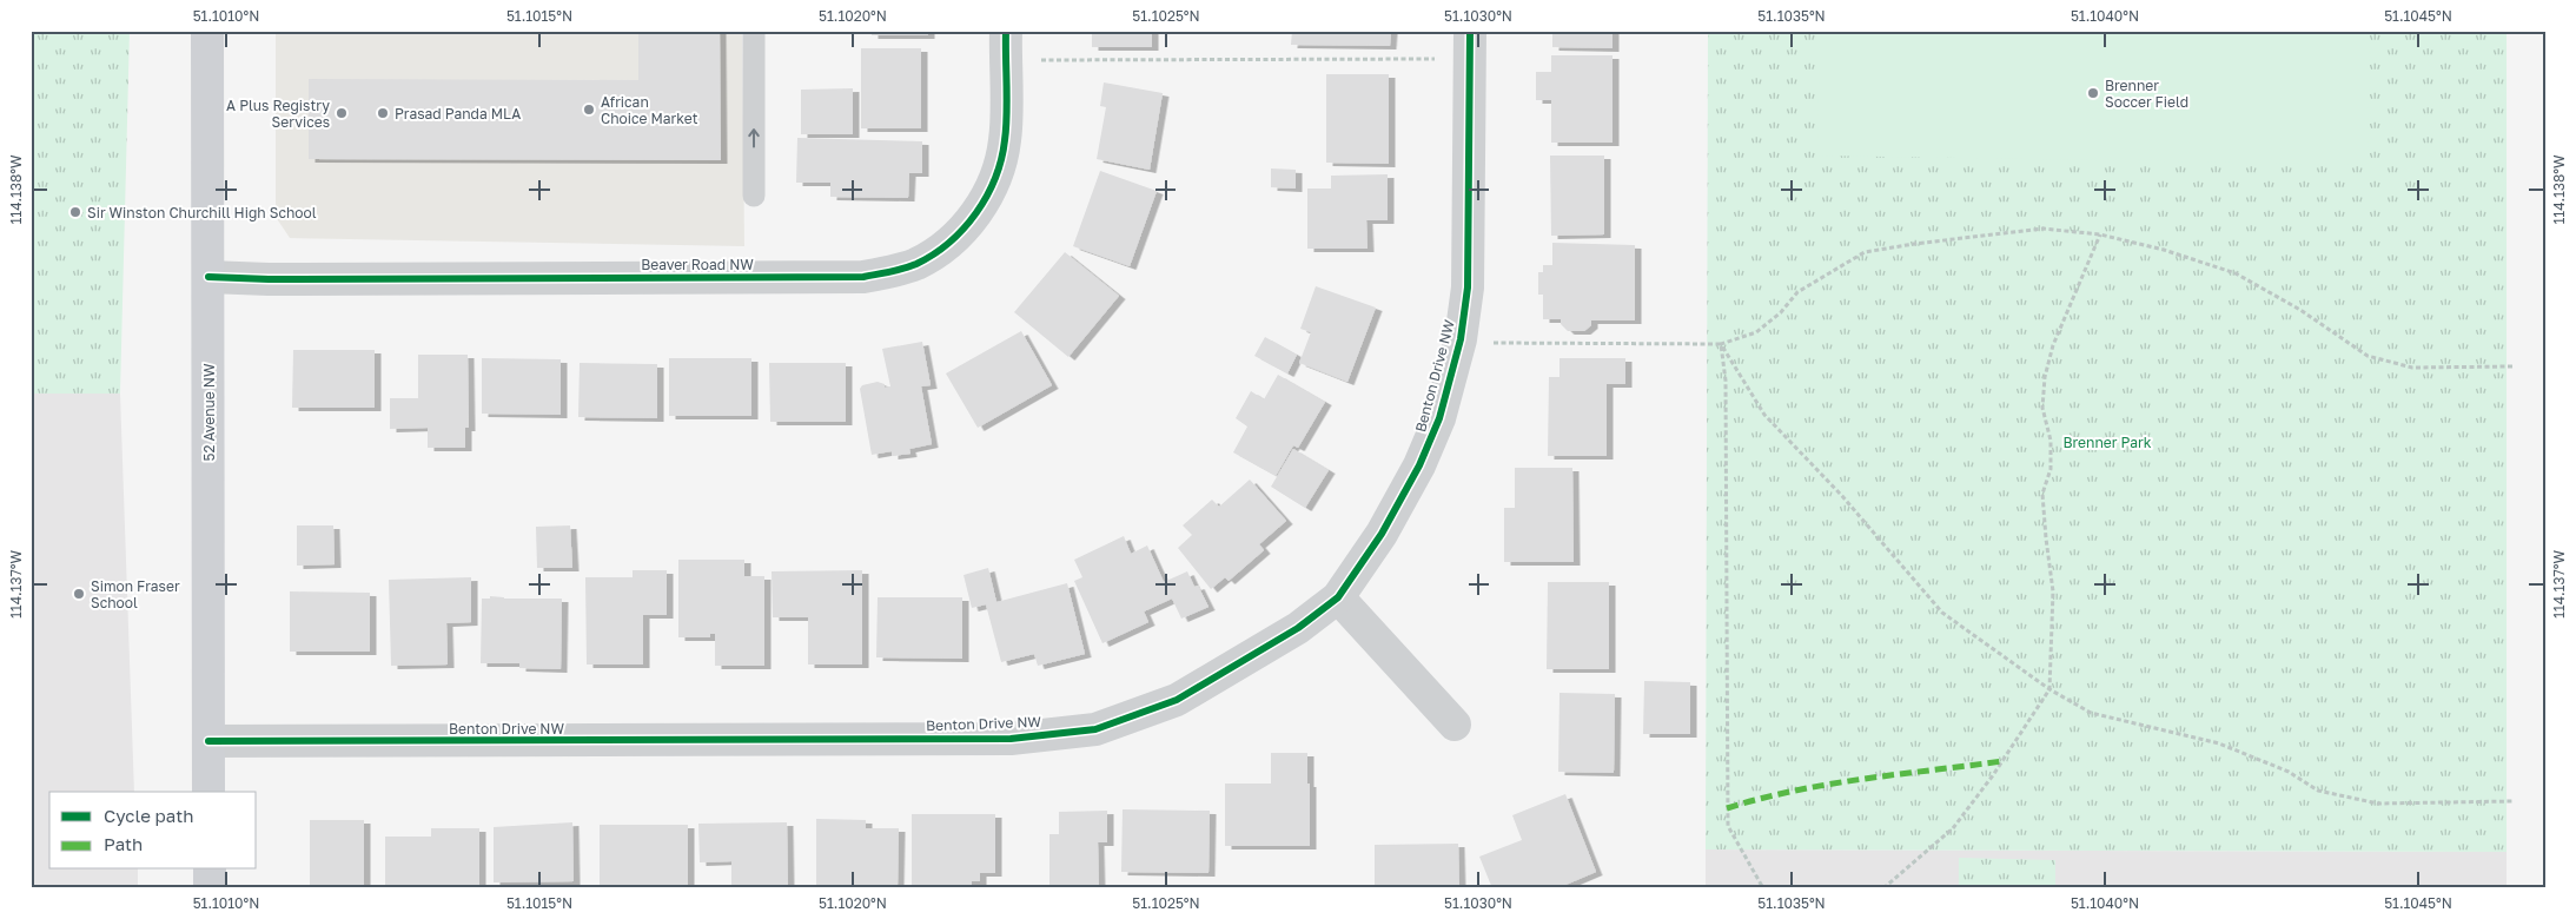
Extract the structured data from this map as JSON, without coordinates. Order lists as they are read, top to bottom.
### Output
{
  "streets": {
    "street": ["Beaver Road NW", "Benton Drive NW", "52 Avenue NW"]
  },
  "crossings": [
    ["Beaver Road NW", "52 Avenue NW"],
    ["Benton Drive NW", "52 Avenue NW"]
  ],
  "parks": ["Brenner Park"],
  "places": [
    "Brenner Soccer Field",
    "African Choice Market",
    "A Plus Registry Services",
    "Prasad Panda MLA",
    "Sir Winston Churchill High School",
    "Simon Fraser School"
  ],
  "legend": ["Cycle path", "Path"],
  "coordinates": [
    "51.1010°N",
    "51.1015°N",
    "51.1020°N",
    "51.1025°N",
    "51.1030°N",
    "51.1035°N",
    "51.1040°N",
    "51.1045°N",
    "114.138°W",
    "114.137°W"
  ]
}
